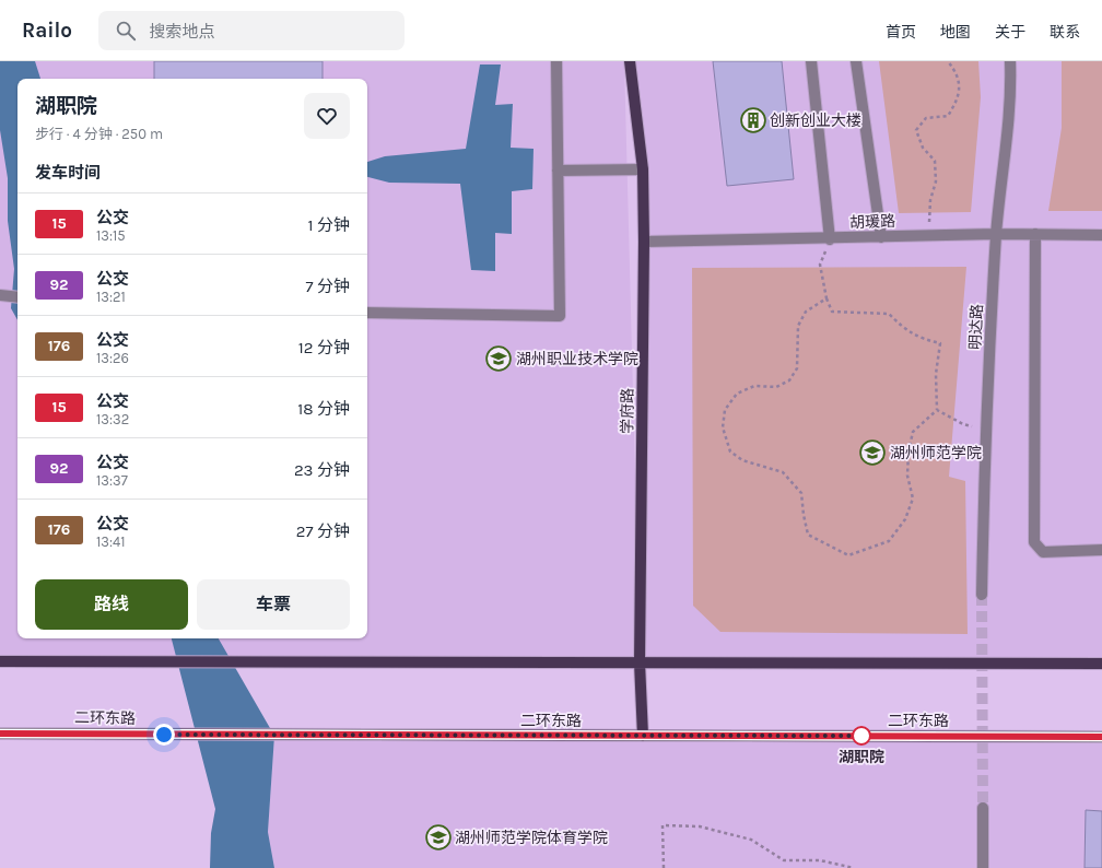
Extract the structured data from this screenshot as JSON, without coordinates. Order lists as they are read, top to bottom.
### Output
{
  "streets": {
    "main road": ["学府路", "二环东路"],
    "street": ["胡瑗路", "明达路"]
  },
  "crossings": [
    ["胡瑗路", "明达路"],
    ["胡瑗路", "学府路"],
    ["学府路", "二环东路"]
  ],
  "places": {
    "building": ["创新创业大楼"],
    "school or university": ["湖州职业技术学院", "湖州师范学院", "湖州师范学院体育学院"],
    "other": ["湖职院"]
  },
  "lines": ["bus line 15"],
  "page": {
    "header": "Railo",
    "search": "搜索地点",
    "nav": [
      "首页",
      "地图",
      "关于",
      "联系"
    ],
    "heading": [
      ["湖职院", "步行 · 4 分钟 · 250 m"],
      "发车时间"
    ],
    "list": [
      {
        "mark": "15",
        "name": "公交",
        "note": "13:15",
        "value": "1 分钟"
      },
      {
        "mark": "92",
        "name": "公交",
        "note": "13:21",
        "value": "7 分钟"
      },
      {
        "mark": "176",
        "name": "公交",
        "note": "13:26",
        "value": "12 分钟"
      },
      {
        "mark": "15",
        "name": "公交",
        "note": "13:32",
        "value": "18 分钟"
      },
      {
        "mark": "92",
        "name": "公交",
        "note": "13:37",
        "value": "23 分钟"
      },
      {
        "mark": "176",
        "name": "公交",
        "note": "13:41",
        "value": "27 分钟"
      }
    ],
    "buttons": ["路线", "车票"]
  }
}
